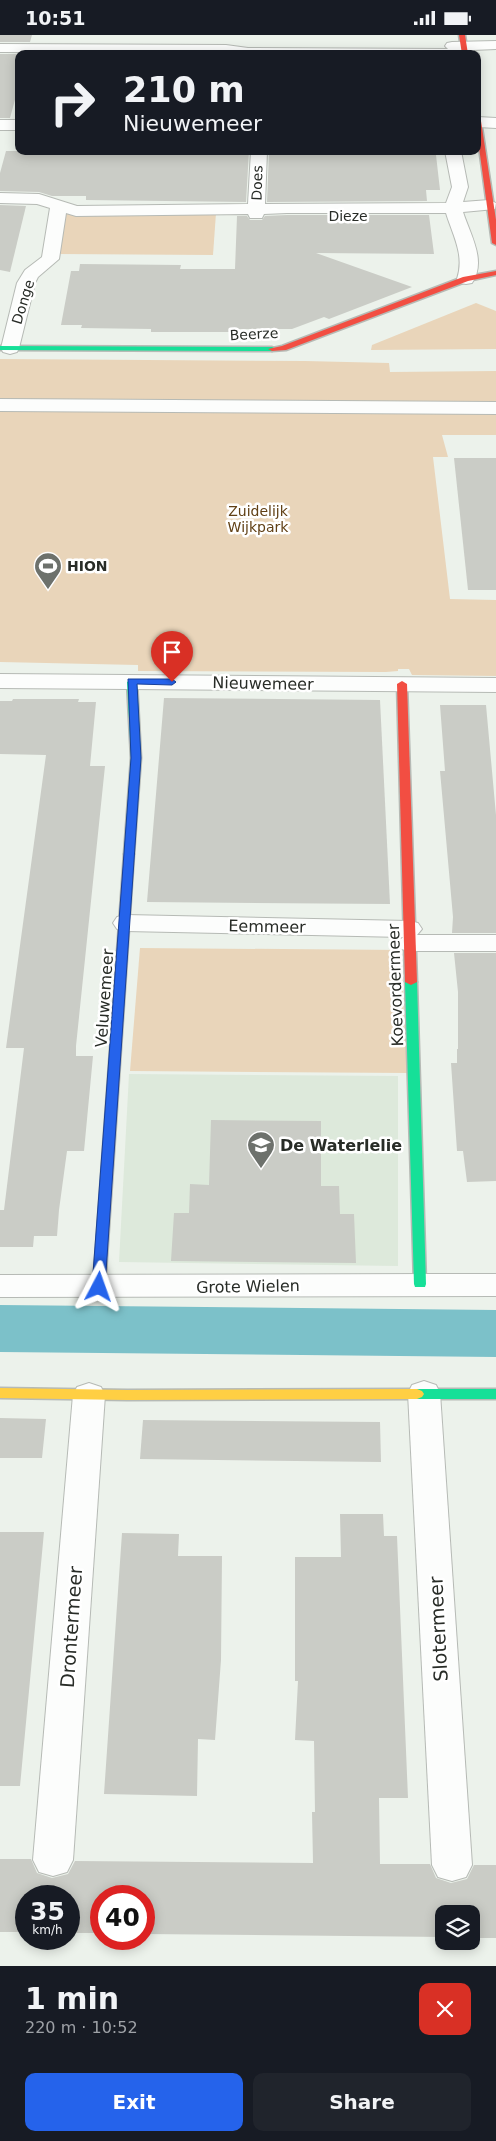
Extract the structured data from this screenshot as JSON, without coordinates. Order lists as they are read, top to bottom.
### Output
{
  "streets": {
    "street": [
      "Does",
      "Dieze",
      "Donge",
      "Beerze",
      "Nieuwemeer",
      "Eemmeer",
      "Koevordermeer",
      "Veluwemeer",
      "Grote Wielen",
      "Drontermeer",
      "Slotermeer"
    ]
  },
  "crossings": [
    ["Does", "Dieze"],
    ["Dieze", "Donge"],
    ["Donge", "Beerze"],
    ["Nieuwemeer", "Koevordermeer"],
    ["Nieuwemeer", "Veluwemeer"],
    ["Eemmeer", "Koevordermeer"],
    ["Eemmeer", "Veluwemeer"],
    ["Koevordermeer", "Grote Wielen"],
    ["Veluwemeer", "Grote Wielen"]
  ],
  "parks": ["Zuidelijk Wijkpark"],
  "places": {
    "sports": ["HION"],
    "school or university": ["De Waterlelie"]
  },
  "page": {
    "status": "10:51",
    "turn": ["210 m", "Nieuwemeer"],
    "speed": "35 km/h",
    "limit": "40",
    "heading": ["1 min", "220 m · 10:52"],
    "buttons": ["Exit", "Share"]
  }
}
